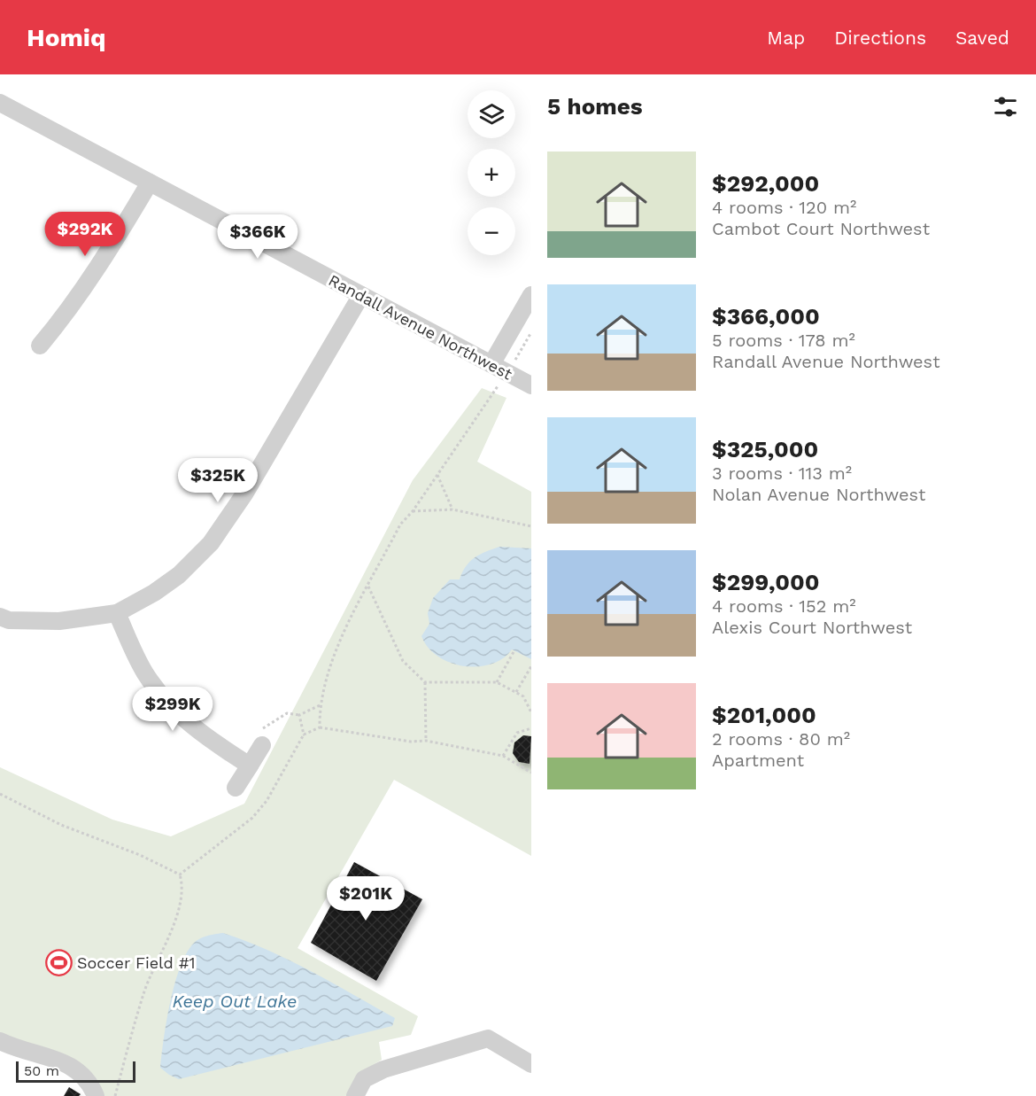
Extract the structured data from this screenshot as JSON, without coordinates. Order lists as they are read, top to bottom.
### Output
{
  "streets": {
    "street": ["Randall Avenue Northwest"]
  },
  "water": ["Keep Out Lake"],
  "places": {
    "sports": ["Soccer Field #1"]
  },
  "scale_bar": "50 m",
  "page": {
    "header": "Homiq",
    "nav": ["Map", "Directions", "Saved"],
    "heading": "5 homes",
    "map_buttons": ["+", "−"],
    "list": [
      {
        "name": "$292,000",
        "note": "4 rooms · 120 m² · Cambot Court Northwest"
      },
      {
        "name": "$366,000",
        "note": "5 rooms · 178 m² · Randall Avenue Northwest"
      },
      {
        "name": "$325,000",
        "note": "3 rooms · 113 m² · Nolan Avenue Northwest"
      },
      {
        "name": "$299,000",
        "note": "4 rooms · 152 m² · Alexis Court Northwest"
      },
      {
        "name": "$201,000",
        "note": "2 rooms · 80 m² · Apartment"
      }
    ],
    "price": [
      "$292K",
      "$366K",
      "$325K",
      "$299K",
      "$201K"
    ],
    "scale": "50 m"
  }
}
